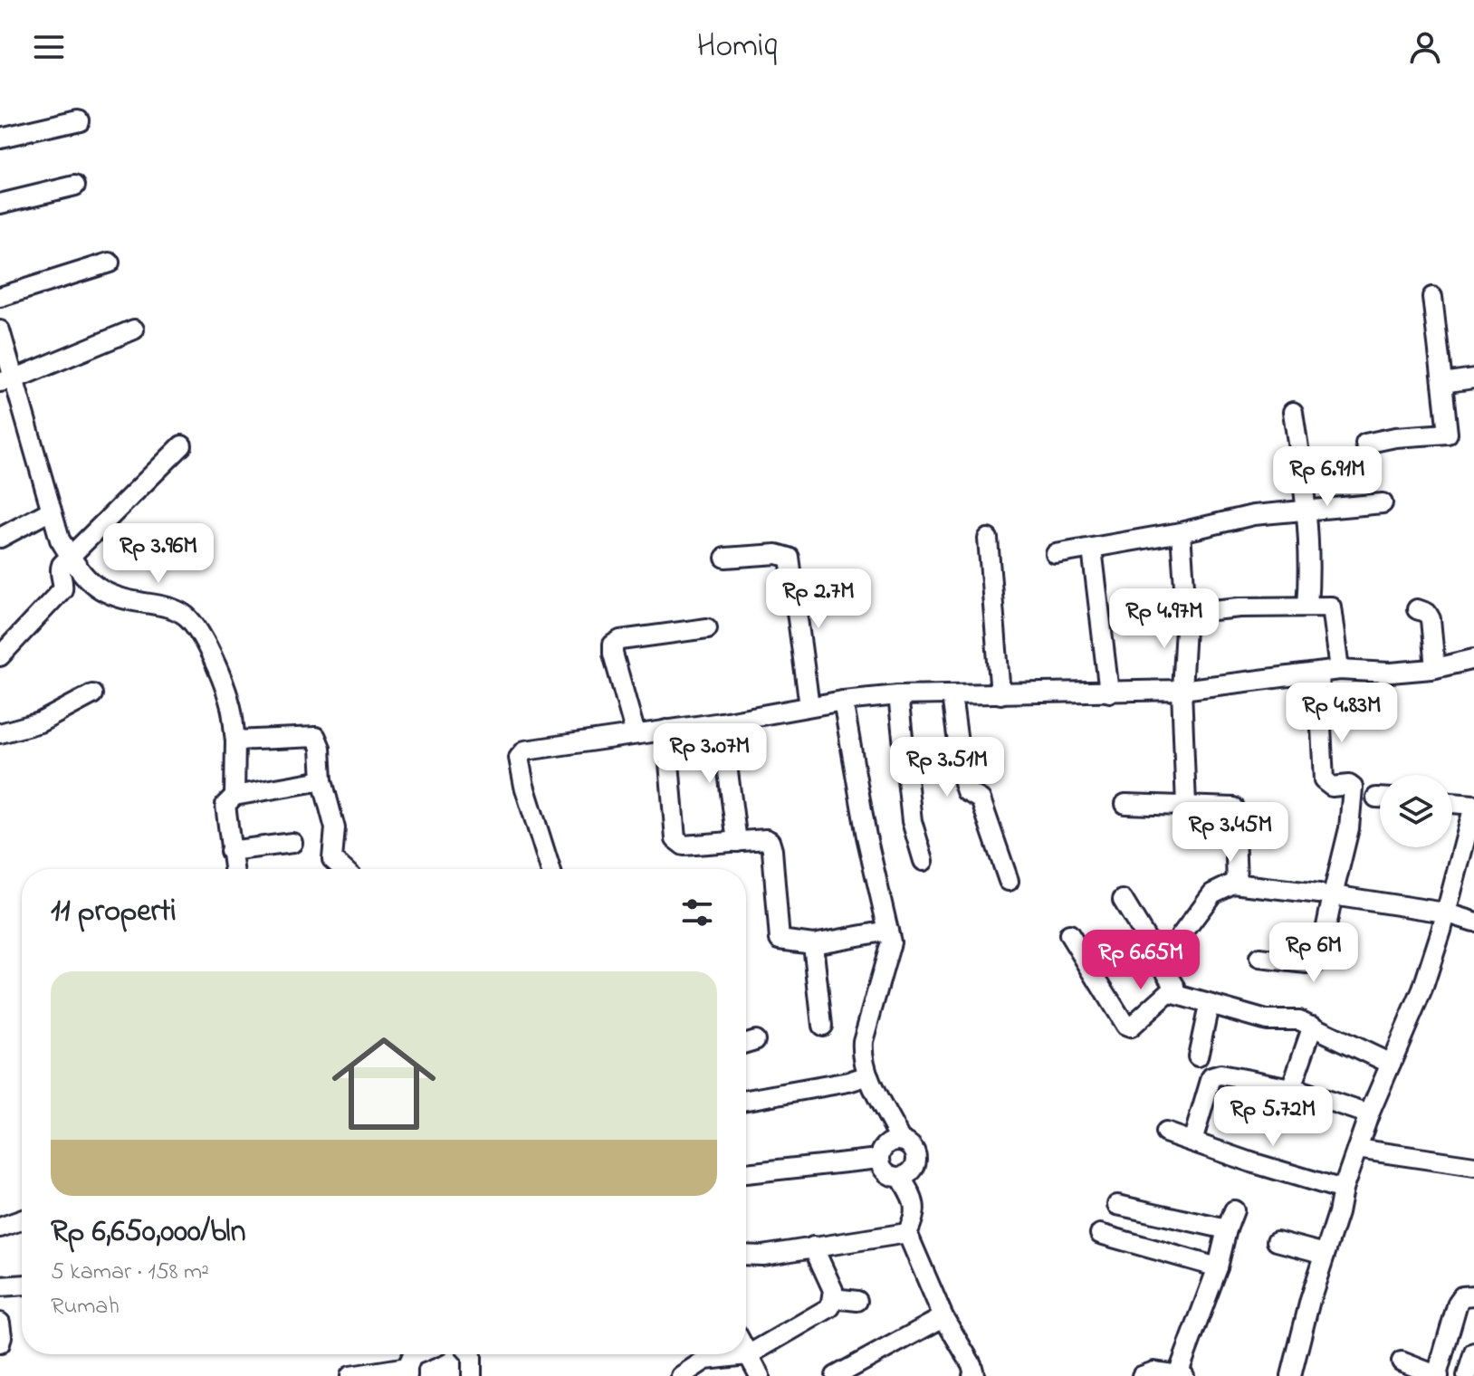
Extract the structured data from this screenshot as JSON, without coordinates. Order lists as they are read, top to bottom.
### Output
{
  "page": {
    "header": "Homiq",
    "price": [
      "Rp 6.91M",
      "Rp 3.96M",
      "Rp 2.7M",
      "Rp 4.97M",
      "Rp 4.83M",
      "Rp 3.07M",
      "Rp 3.51M",
      "Rp 3.45M",
      "Rp 6M",
      "Rp 6.65M",
      "Rp 5.72M"
    ],
    "heading": "11 properti",
    "list": [
      {
        "name": "Rp 6,650,000/bln",
        "note": "5 kamar · 158 m² · Rumah"
      }
    ]
  }
}
